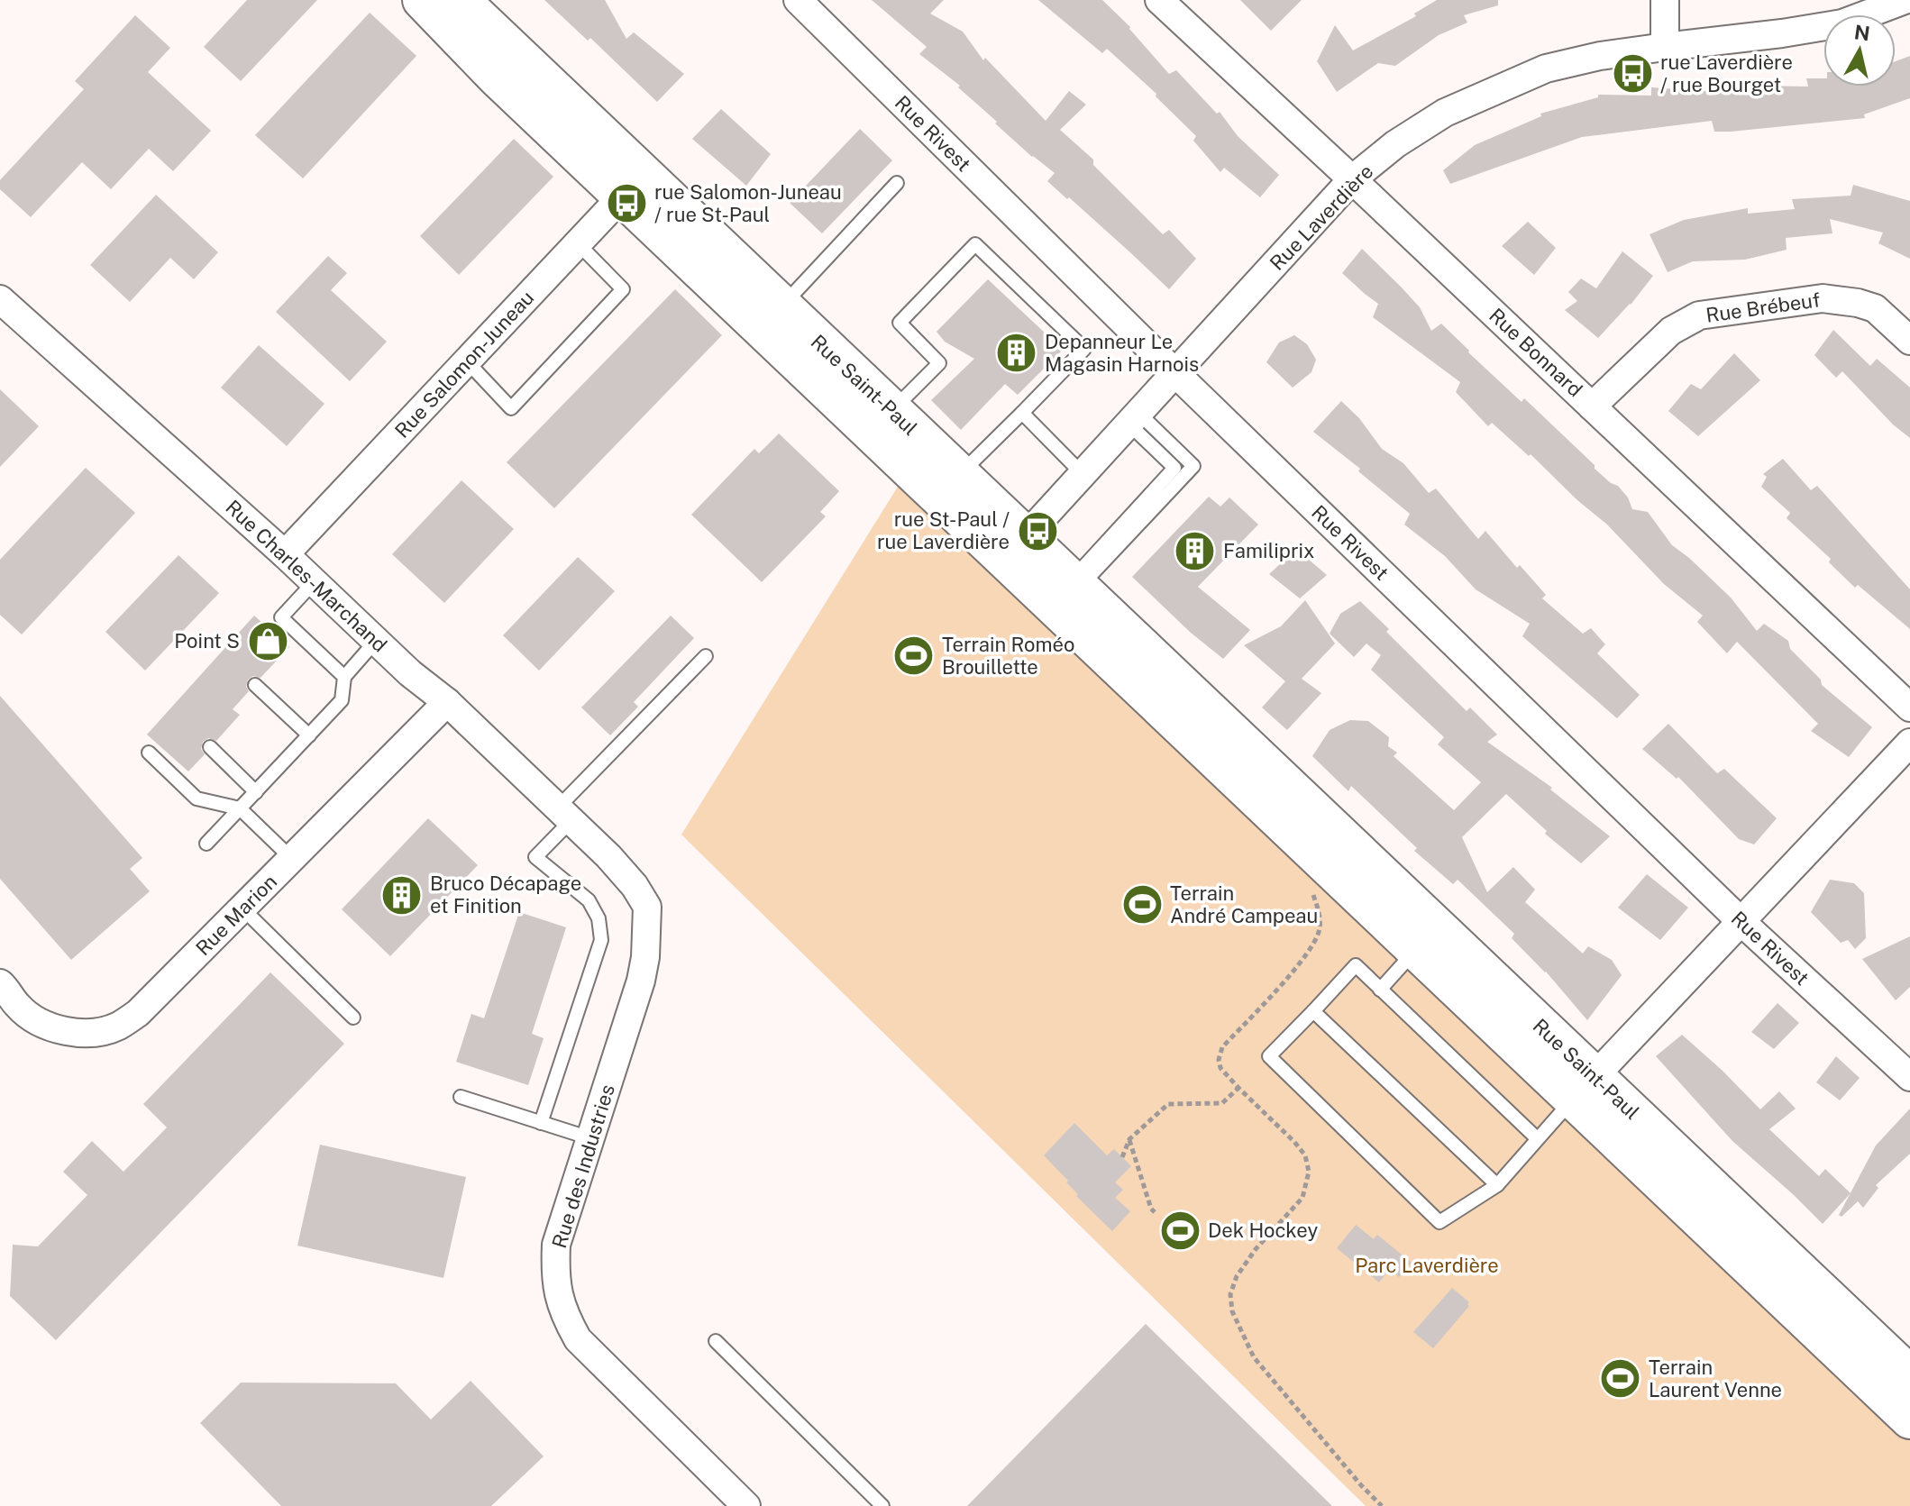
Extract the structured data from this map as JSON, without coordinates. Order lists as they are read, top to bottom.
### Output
{
  "streets": {
    "street": [
      "Rue Rivest",
      "Rue Laverdière",
      "Rue Brébeuf",
      "Rue Bonnard",
      "Rue Salomon-Juneau",
      "Rue Saint-Paul",
      "Rue Charles-Marchand",
      "Rue Marion",
      "Rue des Industries"
    ]
  },
  "crossings": [
    ["Rue Rivest", "Rue Laverdière"],
    ["Rue Laverdière", "Rue Bonnard"],
    ["Rue Laverdière", "Rue Saint-Paul"],
    ["Rue Brébeuf", "Rue Bonnard"],
    ["Rue Salomon-Juneau", "Rue Saint-Paul"],
    ["Rue Salomon-Juneau", "Rue Charles-Marchand"],
    ["Rue Charles-Marchand", "Rue Marion"],
    ["Rue Charles-Marchand", "Rue des Industries"]
  ],
  "parks": ["Parc Laverdière"],
  "places": {
    "bus stop": ["rue Laverdière / rue Bourget", "rue Salomon-Juneau / rue St-Paul", "rue St-Paul / rue Laverdière"],
    "building": ["Depanneur Le Magasin Harnois", "Familiprix", "Bruco Décapage et Finition"],
    "shop": ["Point S"],
    "sports": [
      "Terrain Roméo Brouillette",
      "Terrain André Campeau",
      "Dek Hockey",
      "Terrain Laurent Venne"
    ]
  },
  "north": "top"
}
